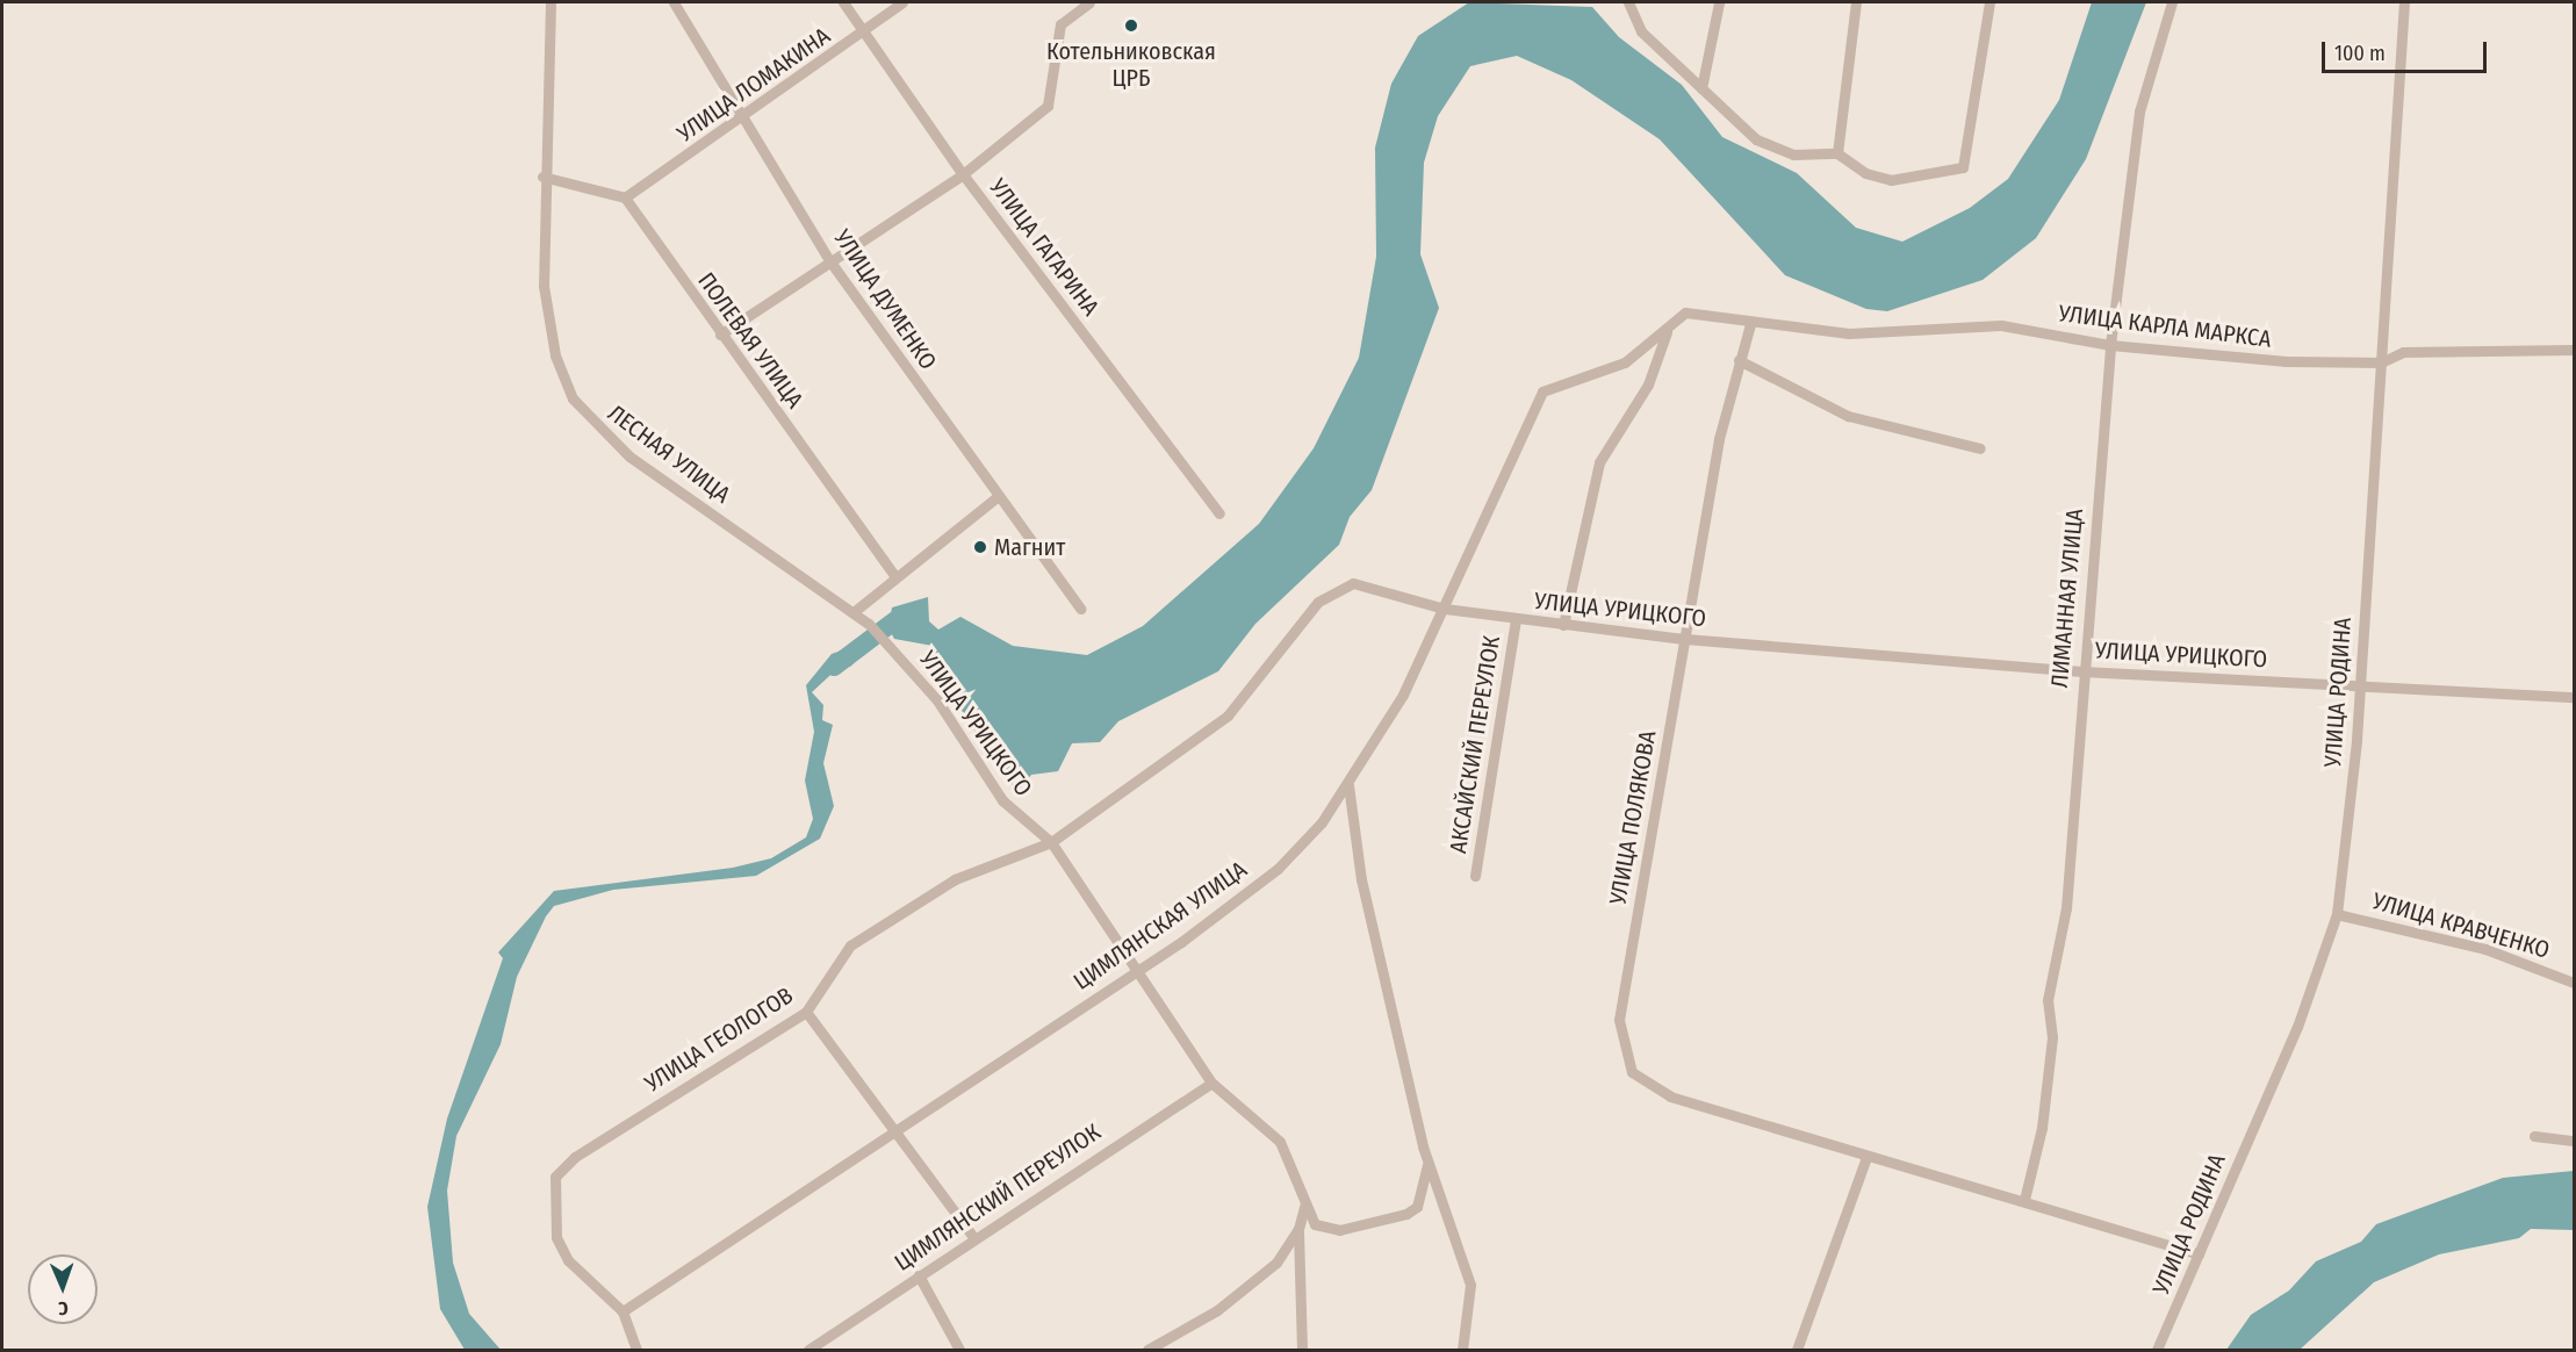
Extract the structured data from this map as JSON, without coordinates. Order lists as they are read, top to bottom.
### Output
{
  "streets": {
    "street": [
      "УЛИЦА ЛОМАКИНА",
      "УЛИЦА ГАГАРИНА",
      "УЛИЦА ДУМЕНКО",
      "УЛИЦА КАРЛА МАРКСА",
      "ПОЛЕВАЯ УЛИЦА",
      "ЛЕСНАЯ УЛИЦА",
      "ЛИМАННАЯ УЛИЦА",
      "УЛИЦА УРИЦКОГО",
      "УЛИЦА РОДИНА",
      "АКСАЙСКИЙ ПЕРЕУЛОК",
      "УЛИЦА ПОЛЯКОВА",
      "ЦИМЛЯНСКАЯ УЛИЦА",
      "УЛИЦА КРАВЧЕНКО",
      "УЛИЦА ГЕОЛОГОВ",
      "ЦИМЛЯНСКИЙ ПЕРЕУЛОК"
    ]
  },
  "crossings": [
    ["УЛИЦА ЛОМАКИНА", "УЛИЦА ГАГАРИНА"],
    ["УЛИЦА ЛОМАКИНА", "УЛИЦА ДУМЕНКО"],
    ["УЛИЦА ЛОМАКИНА", "ПОЛЕВАЯ УЛИЦА"],
    ["УЛИЦА КАРЛА МАРКСА", "ЛИМАННАЯ УЛИЦА"],
    ["УЛИЦА КАРЛА МАРКСА", "УЛИЦА РОДИНА"],
    ["УЛИЦА КАРЛА МАРКСА", "УЛИЦА ПОЛЯКОВА"],
    ["УЛИЦА КАРЛА МАРКСА", "ЦИМЛЯНСКАЯ УЛИЦА"],
    ["ЛЕСНАЯ УЛИЦА", "УЛИЦА УРИЦКОГО"],
    ["ЛИМАННАЯ УЛИЦА", "УЛИЦА УРИЦКОГО"],
    ["ЛИМАННАЯ УЛИЦА", "УЛИЦА ПОЛЯКОВА"],
    ["УЛИЦА УРИЦКОГО", "УЛИЦА РОДИНА"],
    ["УЛИЦА УРИЦКОГО", "АКСАЙСКИЙ ПЕРЕУЛОК"],
    ["УЛИЦА УРИЦКОГО", "УЛИЦА ПОЛЯКОВА"],
    ["УЛИЦА УРИЦКОГО", "ЦИМЛЯНСКАЯ УЛИЦА"],
    ["УЛИЦА УРИЦКОГО", "УЛИЦА ГЕОЛОГОВ"],
    ["УЛИЦА РОДИНА", "УЛИЦА ПОЛЯКОВА"],
    ["УЛИЦА РОДИНА", "УЛИЦА КРАВЧЕНКО"],
    ["УЛИЦА ПОЛЯКОВА", "ЦИМЛЯНСКАЯ УЛИЦА"],
    ["ЦИМЛЯНСКАЯ УЛИЦА", "УЛИЦА ГЕОЛОГОВ"]
  ],
  "places": ["Котельниковская ЦРБ", "Магнит"],
  "scale_bar": "100 m",
  "north": "bottom"
}
